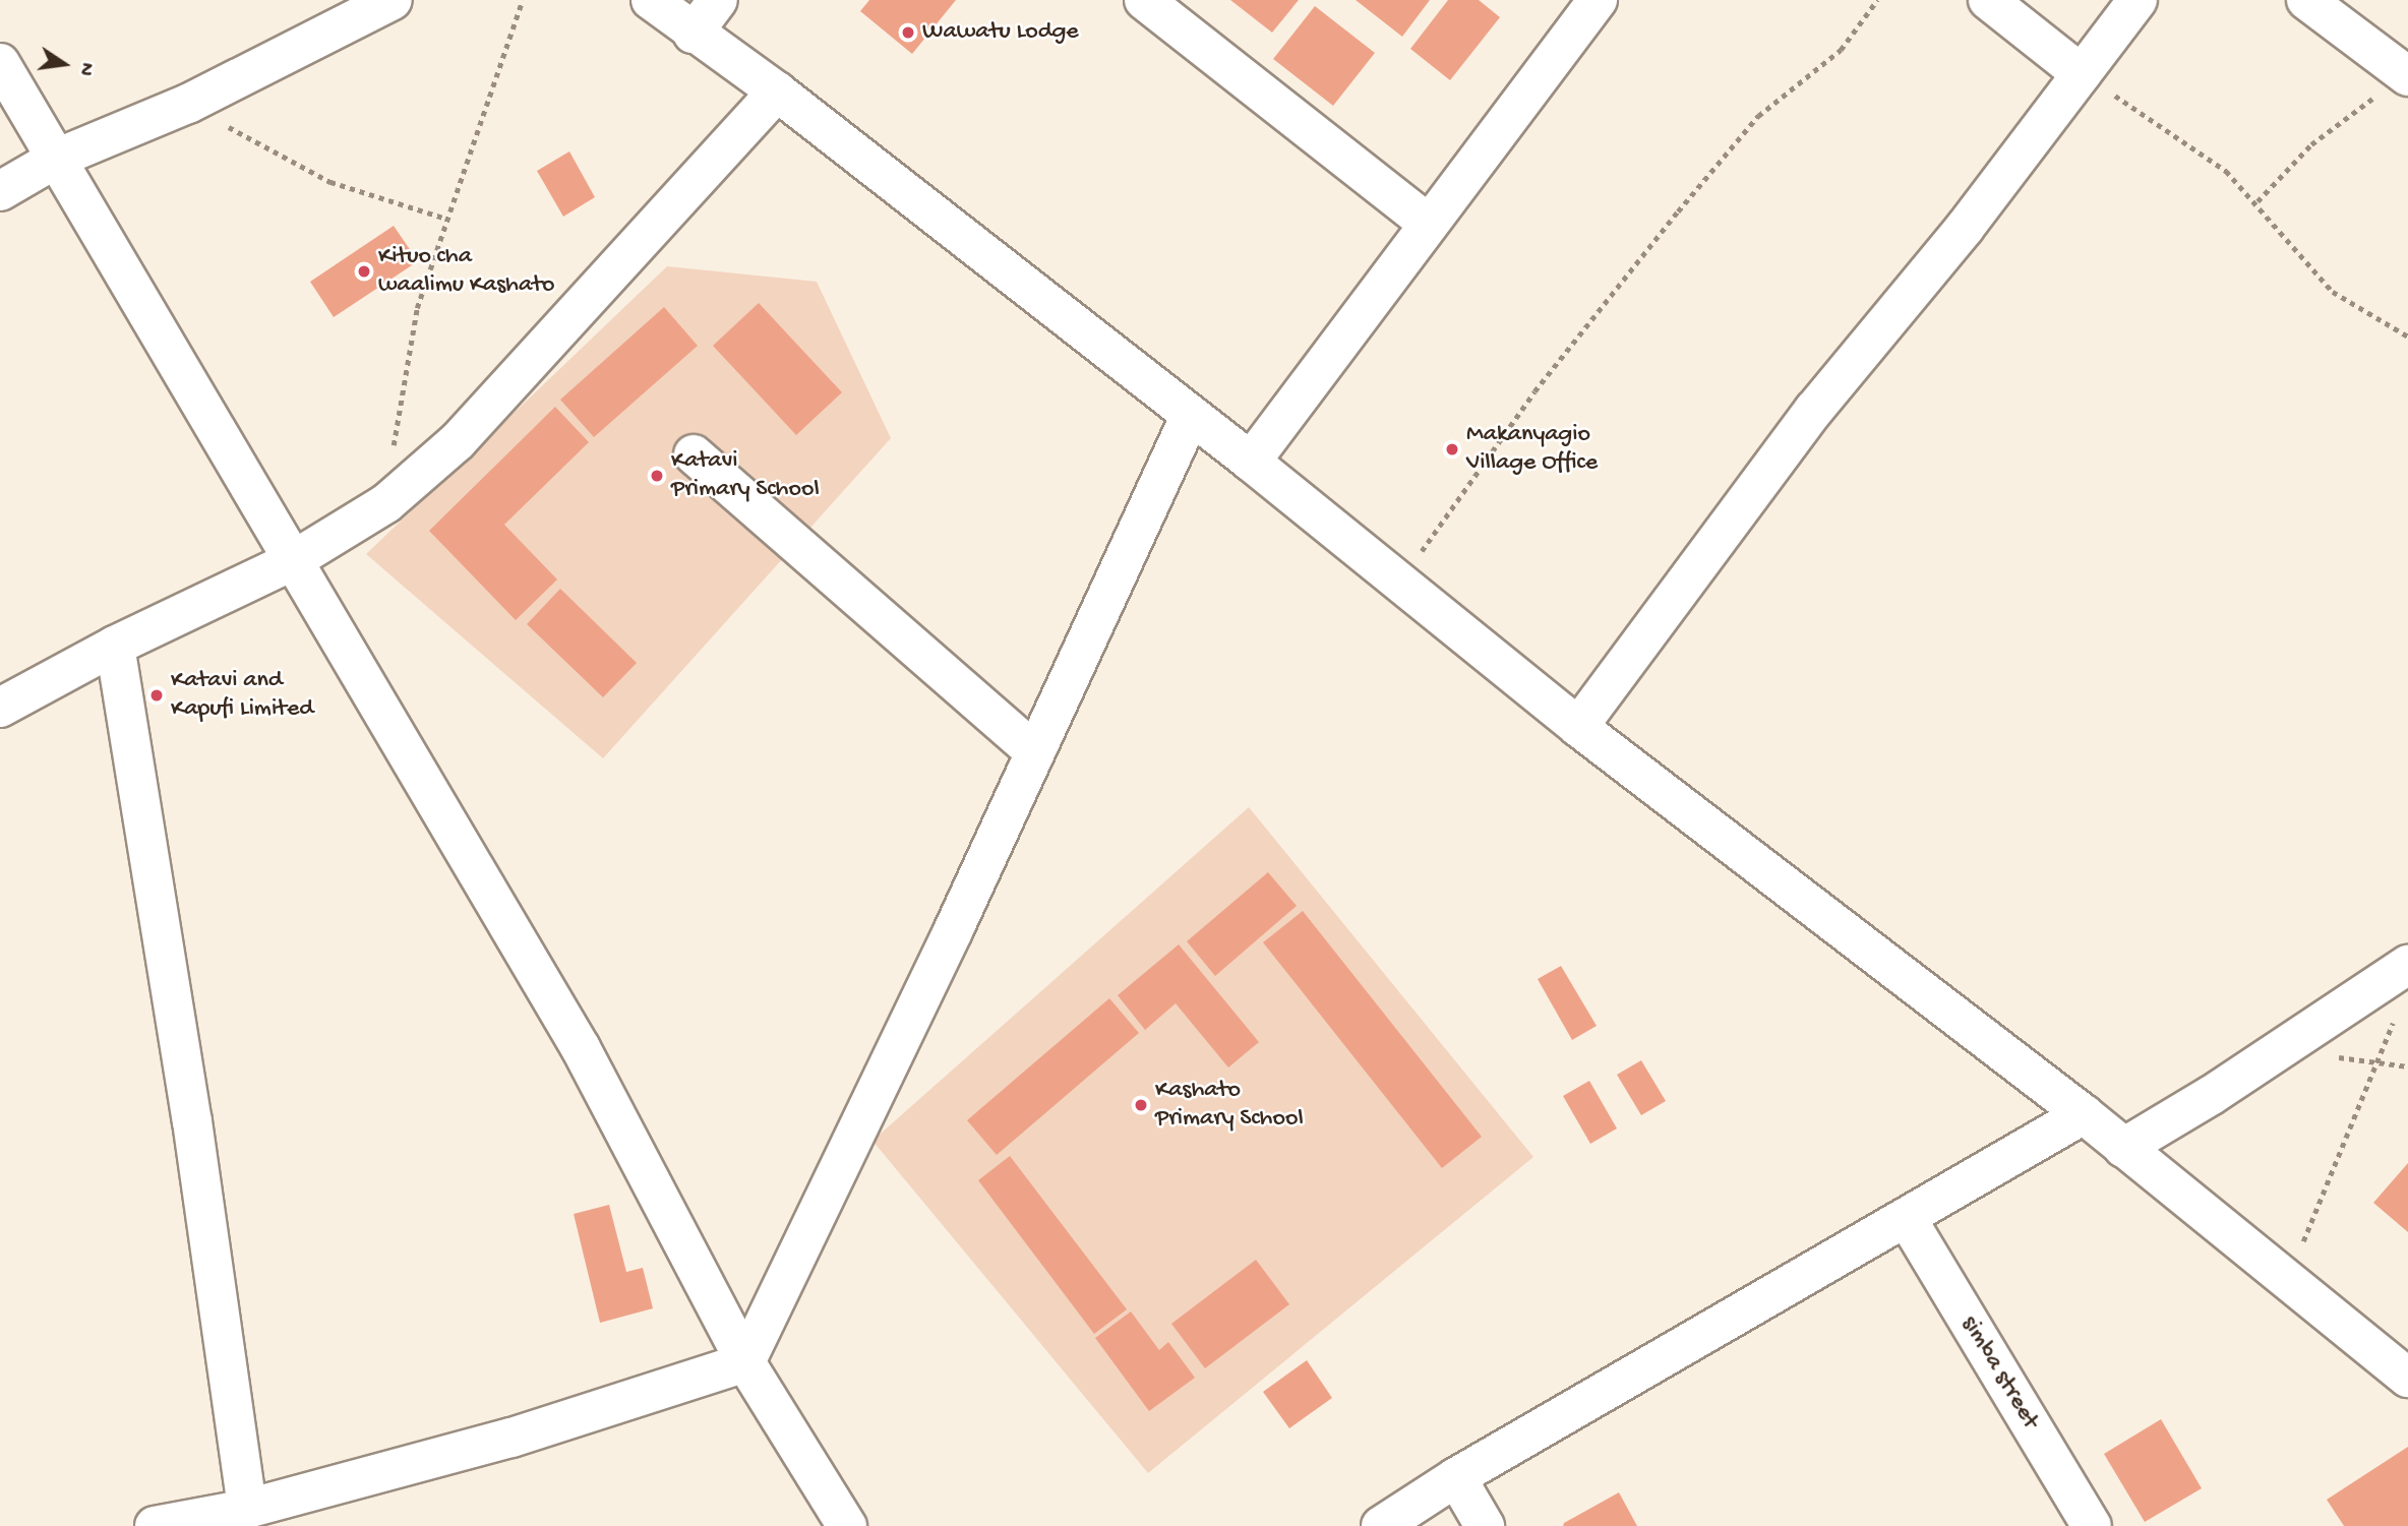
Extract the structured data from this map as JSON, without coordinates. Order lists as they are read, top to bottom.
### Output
{
  "streets": {
    "street": ["simba street"]
  },
  "places": [
    "Wawatu Lodge",
    "Kituo cha waalimu Kashato",
    "Makanyagio Village Office",
    "Katavi Primary School",
    "Katavi and Kapufi Limited",
    "Kashato Primary School"
  ],
  "north": "right"
}
